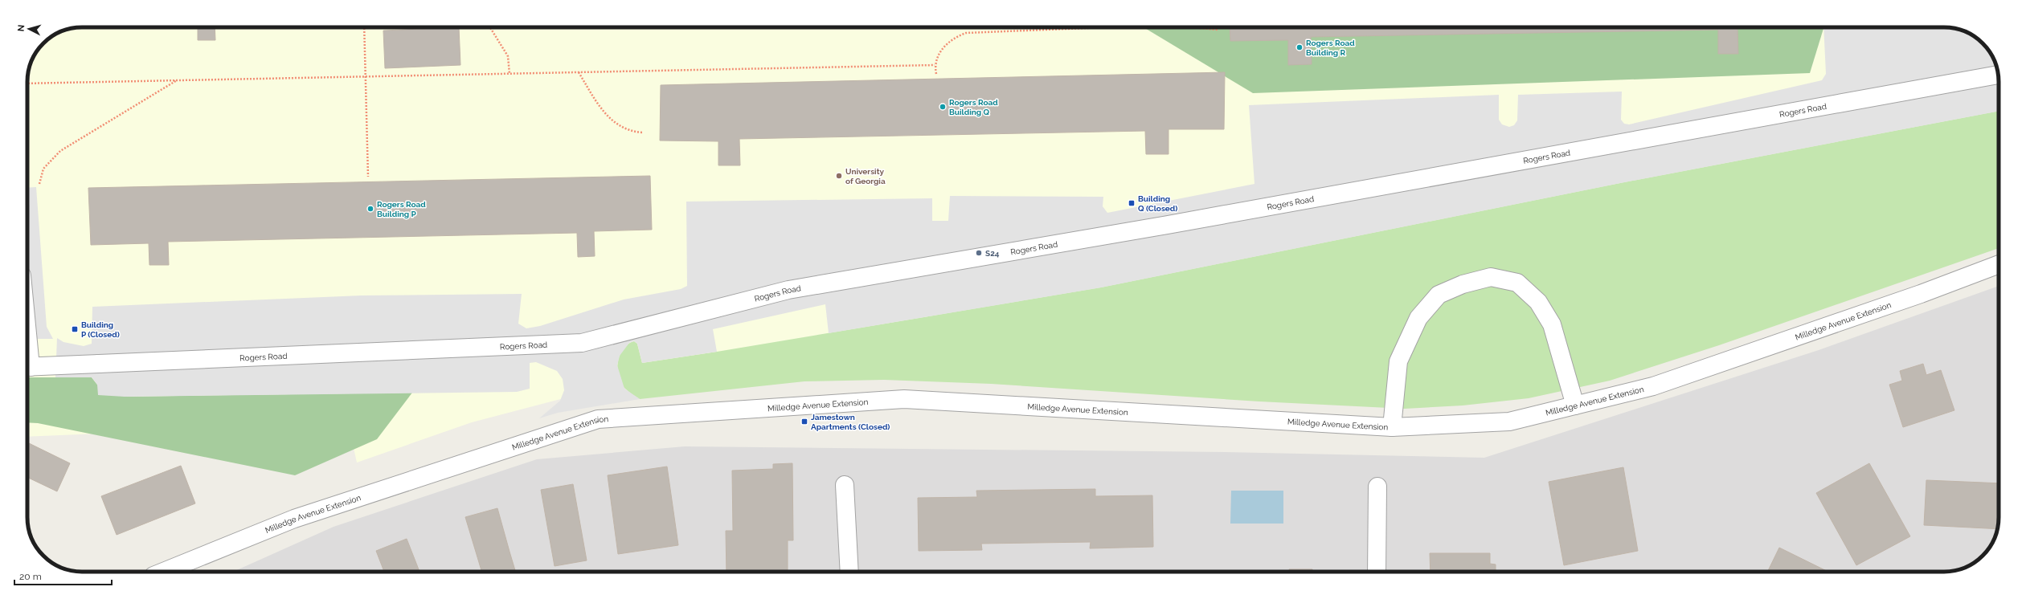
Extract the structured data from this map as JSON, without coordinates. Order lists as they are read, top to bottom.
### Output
{
  "streets": {
    "street": ["Rogers Road", "Milledge Avenue Extension"]
  },
  "places": {
    "other": [
      "Rogers Road Building R",
      "Rogers Road Building Q",
      "University of Georgia",
      "Rogers Road Building P",
      "S24"
    ],
    "transit": ["Building Q (Closed)", "Building P (Closed)", "Jamestown Apartments (Closed)"]
  },
  "scale_bar": "20 m",
  "north": "left"
}
